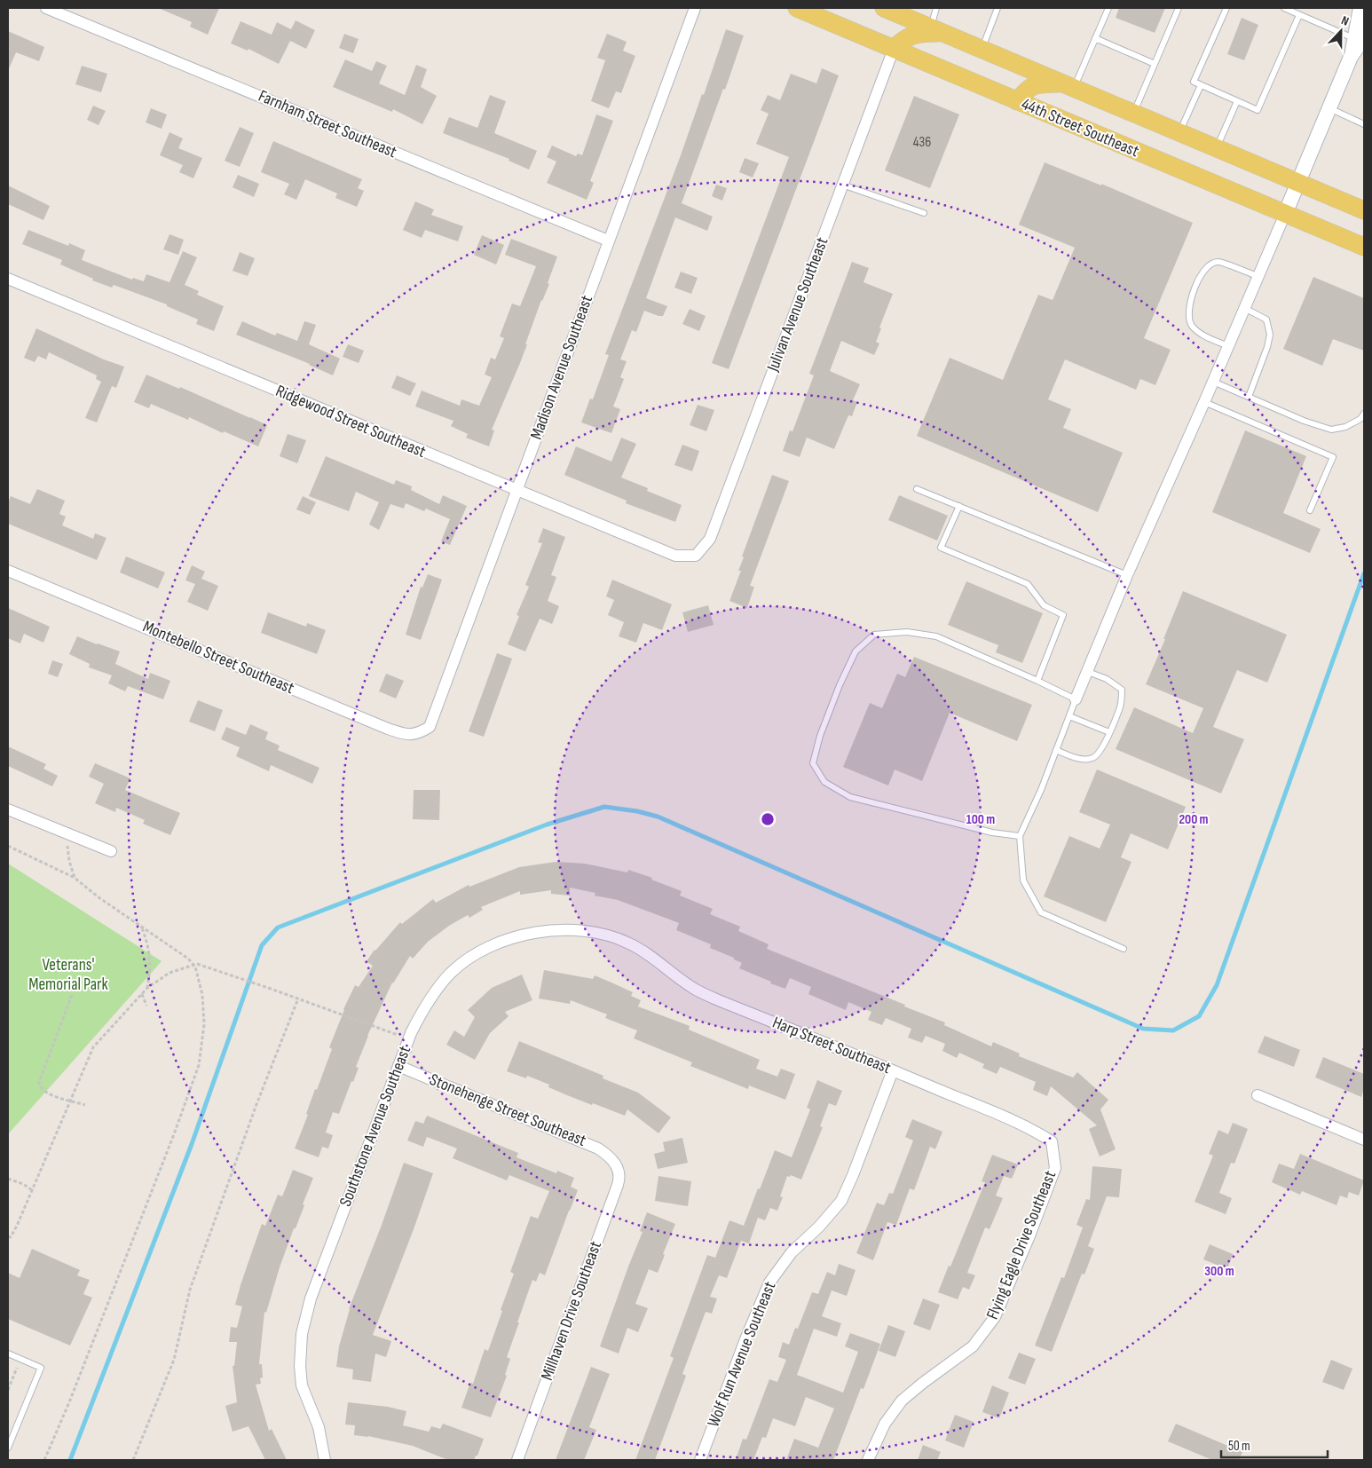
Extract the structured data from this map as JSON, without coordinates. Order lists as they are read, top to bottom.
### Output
{
  "streets": {
    "main road": ["44th Street Southeast"],
    "street": [
      "Farnham Street Southeast",
      "Julivan Avenue Southeast",
      "Madison Avenue Southeast",
      "Ridgewood Street Southeast",
      "Montebello Street Southeast",
      "Harp Street Southeast",
      "Stonehenge Street Southeast",
      "Southstone Avenue Southeast",
      "Flying Eagle Drive Southeast",
      "Millhaven Drive Southeast",
      "Wolf Run Avenue Southeast"
    ]
  },
  "crossings": [
    ["Farnham Street Southeast", "Madison Avenue Southeast"],
    ["44th Street Southeast", "Julivan Avenue Southeast"],
    ["Julivan Avenue Southeast", "Ridgewood Street Southeast"],
    ["Madison Avenue Southeast", "Ridgewood Street Southeast"],
    ["Madison Avenue Southeast", "Montebello Street Southeast"],
    ["Harp Street Southeast", "Southstone Avenue Southeast"],
    ["Harp Street Southeast", "Flying Eagle Drive Southeast"],
    ["Harp Street Southeast", "Wolf Run Avenue Southeast"],
    ["Stonehenge Street Southeast", "Southstone Avenue Southeast"],
    ["Stonehenge Street Southeast", "Millhaven Drive Southeast"]
  ],
  "parks": ["Veterans' Memorial Park"],
  "house_numbers": ["436"],
  "scale_bar": "50 m",
  "north": "top",
  "rings": ["100 m", "200 m", "300 m"]
}
